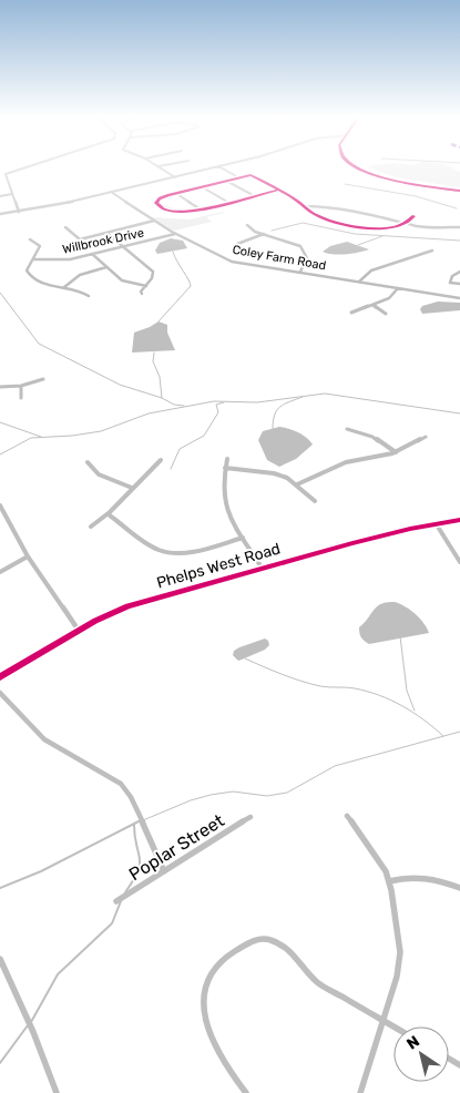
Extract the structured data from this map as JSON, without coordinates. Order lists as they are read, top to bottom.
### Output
{
  "streets": {
    "street": [
      "Willbrook Drive",
      "Coley Farm Road",
      "Phelps West Road",
      "Poplar Street"
    ]
  },
  "crossings": [
    ["Willbrook Drive", "Coley Farm Road"]
  ],
  "north": "top left"
}
